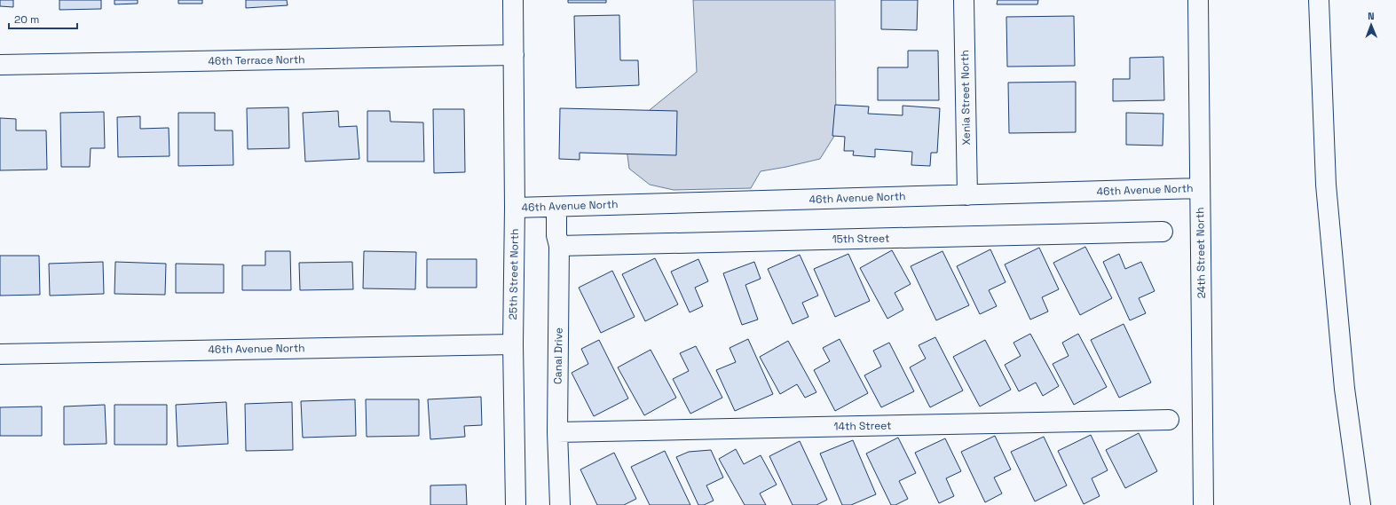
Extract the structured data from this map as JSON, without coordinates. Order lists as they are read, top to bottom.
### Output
{
  "streets": {
    "main road": [
      "46th Terrace North",
      "Xenia Street North",
      "46th Avenue North",
      "15th Street",
      "24th Street North",
      "25th Street North",
      "Canal Drive",
      "14th Street"
    ]
  },
  "crossings": [
    ["46th Terrace North", "25th Street North"],
    ["Xenia Street North", "46th Avenue North"],
    ["46th Avenue North", "24th Street North"],
    ["46th Avenue North", "25th Street North"],
    ["46th Avenue North", "Canal Drive"],
    ["15th Street", "Canal Drive"],
    ["Canal Drive", "14th Street"]
  ],
  "scale_bar": "20 m",
  "north": "top"
}
